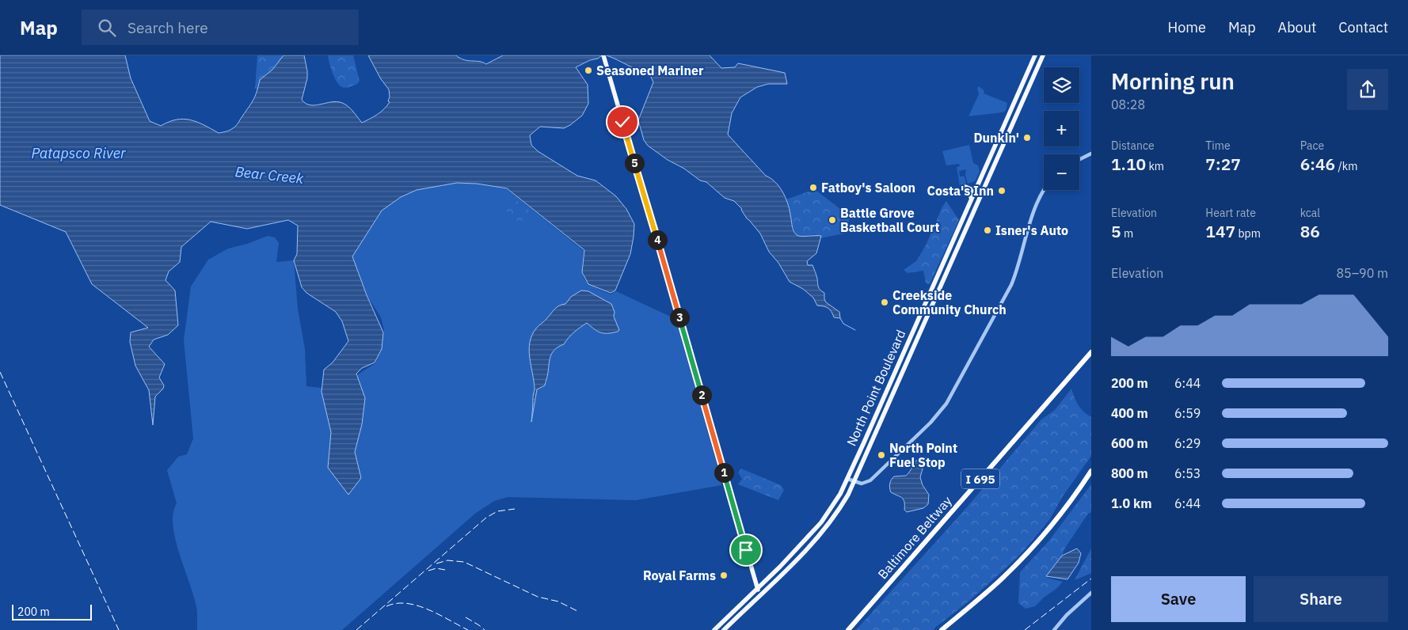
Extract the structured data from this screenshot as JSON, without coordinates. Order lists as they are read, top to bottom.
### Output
{
  "streets": {
    "highway": ["I 695", "Baltimore Beltway"],
    "main road": ["North Point Boulevard"]
  },
  "water": ["Patapsco River", "Bear Creek"],
  "places": [
    "Seasoned Mariner",
    "Dunkin'",
    "Fatboy's Saloon",
    "Costa's Inn",
    "Battle Grove Basketball Court",
    "Isner's Auto",
    "Creekside Community Church",
    "North Point Fuel Stop",
    "Royal Farms"
  ],
  "scale_bar": "200 m",
  "page": {
    "header": "Map",
    "search": "Search here",
    "nav": [
      "Home",
      "Map",
      "About",
      "Contact"
    ],
    "heading": ["Morning run", "08:28"],
    "map_buttons": ["+", "−"],
    "stats": [
      ["Distance", "1.10 km"],
      ["Time", "7:27"],
      ["Pace", "6:46 /km"],
      ["Elevation", "5 m"],
      ["Heart rate", "147 bpm"],
      ["kcal", "86"]
    ],
    "pins": [
      "5",
      "4",
      "3",
      "2",
      "1"
    ],
    "chart": ["Elevation", "85–90 m"],
    "list": [
      {
        "name": "200 m",
        "note": "6:44"
      },
      {
        "name": "400 m",
        "note": "6:59"
      },
      {
        "name": "600 m",
        "note": "6:29"
      },
      {
        "name": "800 m",
        "note": "6:53"
      },
      {
        "name": "1.0 km",
        "note": "6:44"
      }
    ],
    "buttons": ["Save", "Share"],
    "scale": "200 m"
  }
}
